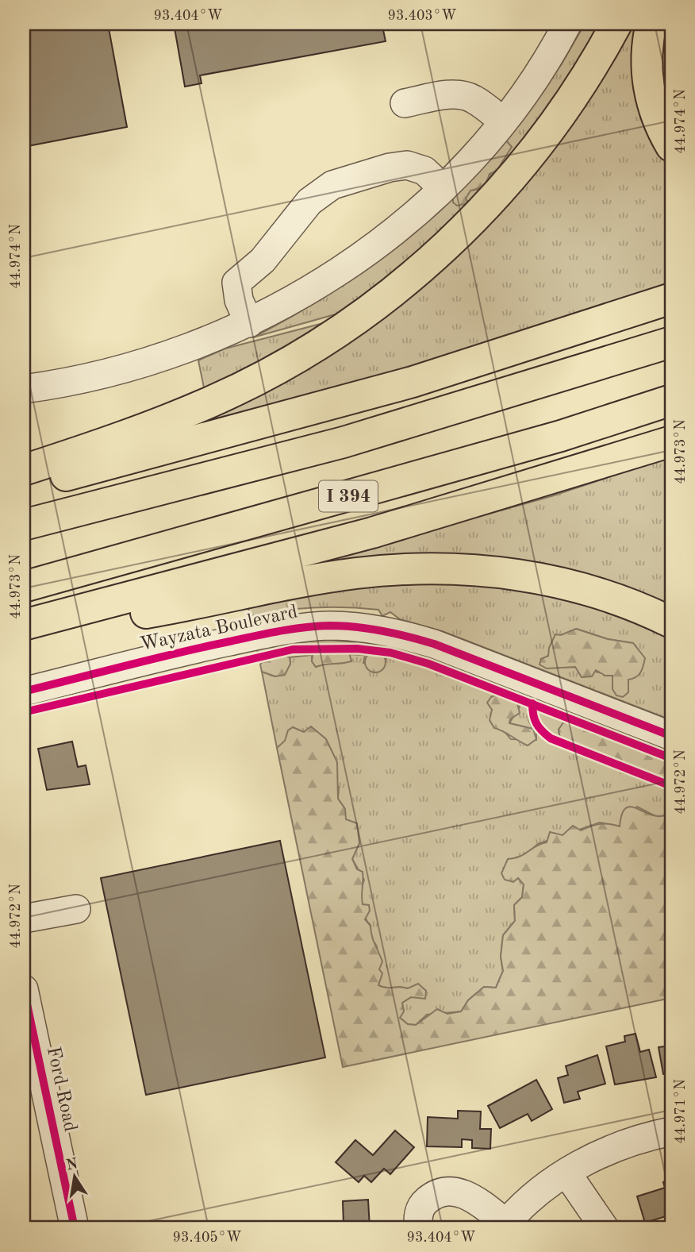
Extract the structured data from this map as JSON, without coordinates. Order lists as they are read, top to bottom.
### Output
{
  "streets": {
    "highway": ["I 394"],
    "street": ["Wayzata Boulevard", "Ford Road"]
  },
  "north": "top",
  "coordinates": [
    "93.404°W",
    "93.403°W",
    "44.974°N",
    "44.973°N",
    "44.972°N",
    "44.971°N",
    "93.405°W"
  ]
}
